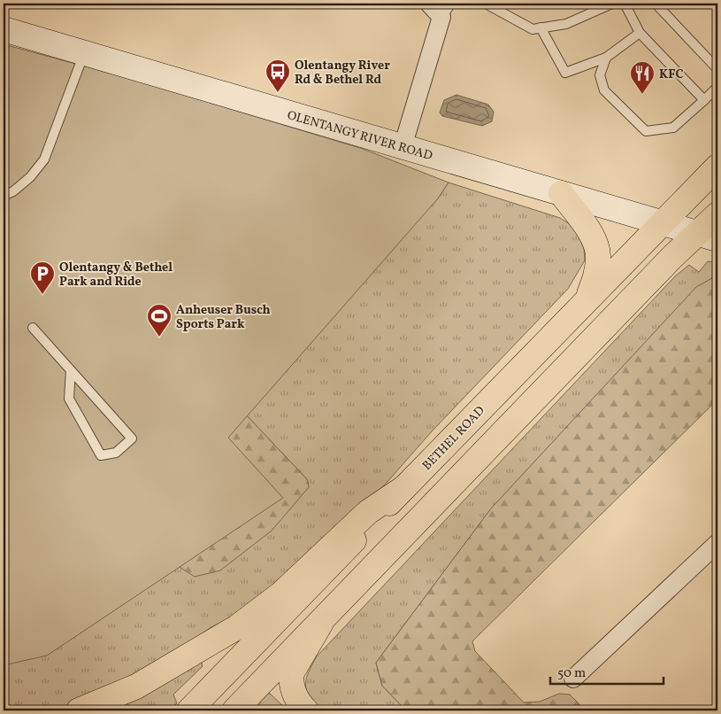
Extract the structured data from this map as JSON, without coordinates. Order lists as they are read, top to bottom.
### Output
{
  "streets": {
    "main road": ["OLENTANGY RIVER ROAD", "BETHEL ROAD"]
  },
  "crossings": [
    ["OLENTANGY RIVER ROAD", "BETHEL ROAD"]
  ],
  "places": {
    "bus stop": ["Olentangy River Rd & Bethel Rd"],
    "restaurant": ["KFC"],
    "parking": ["Olentangy & Bethel Park and Ride"],
    "sports": ["Anheuser Busch Sports Park"]
  },
  "scale_bar": "50 m"
}
